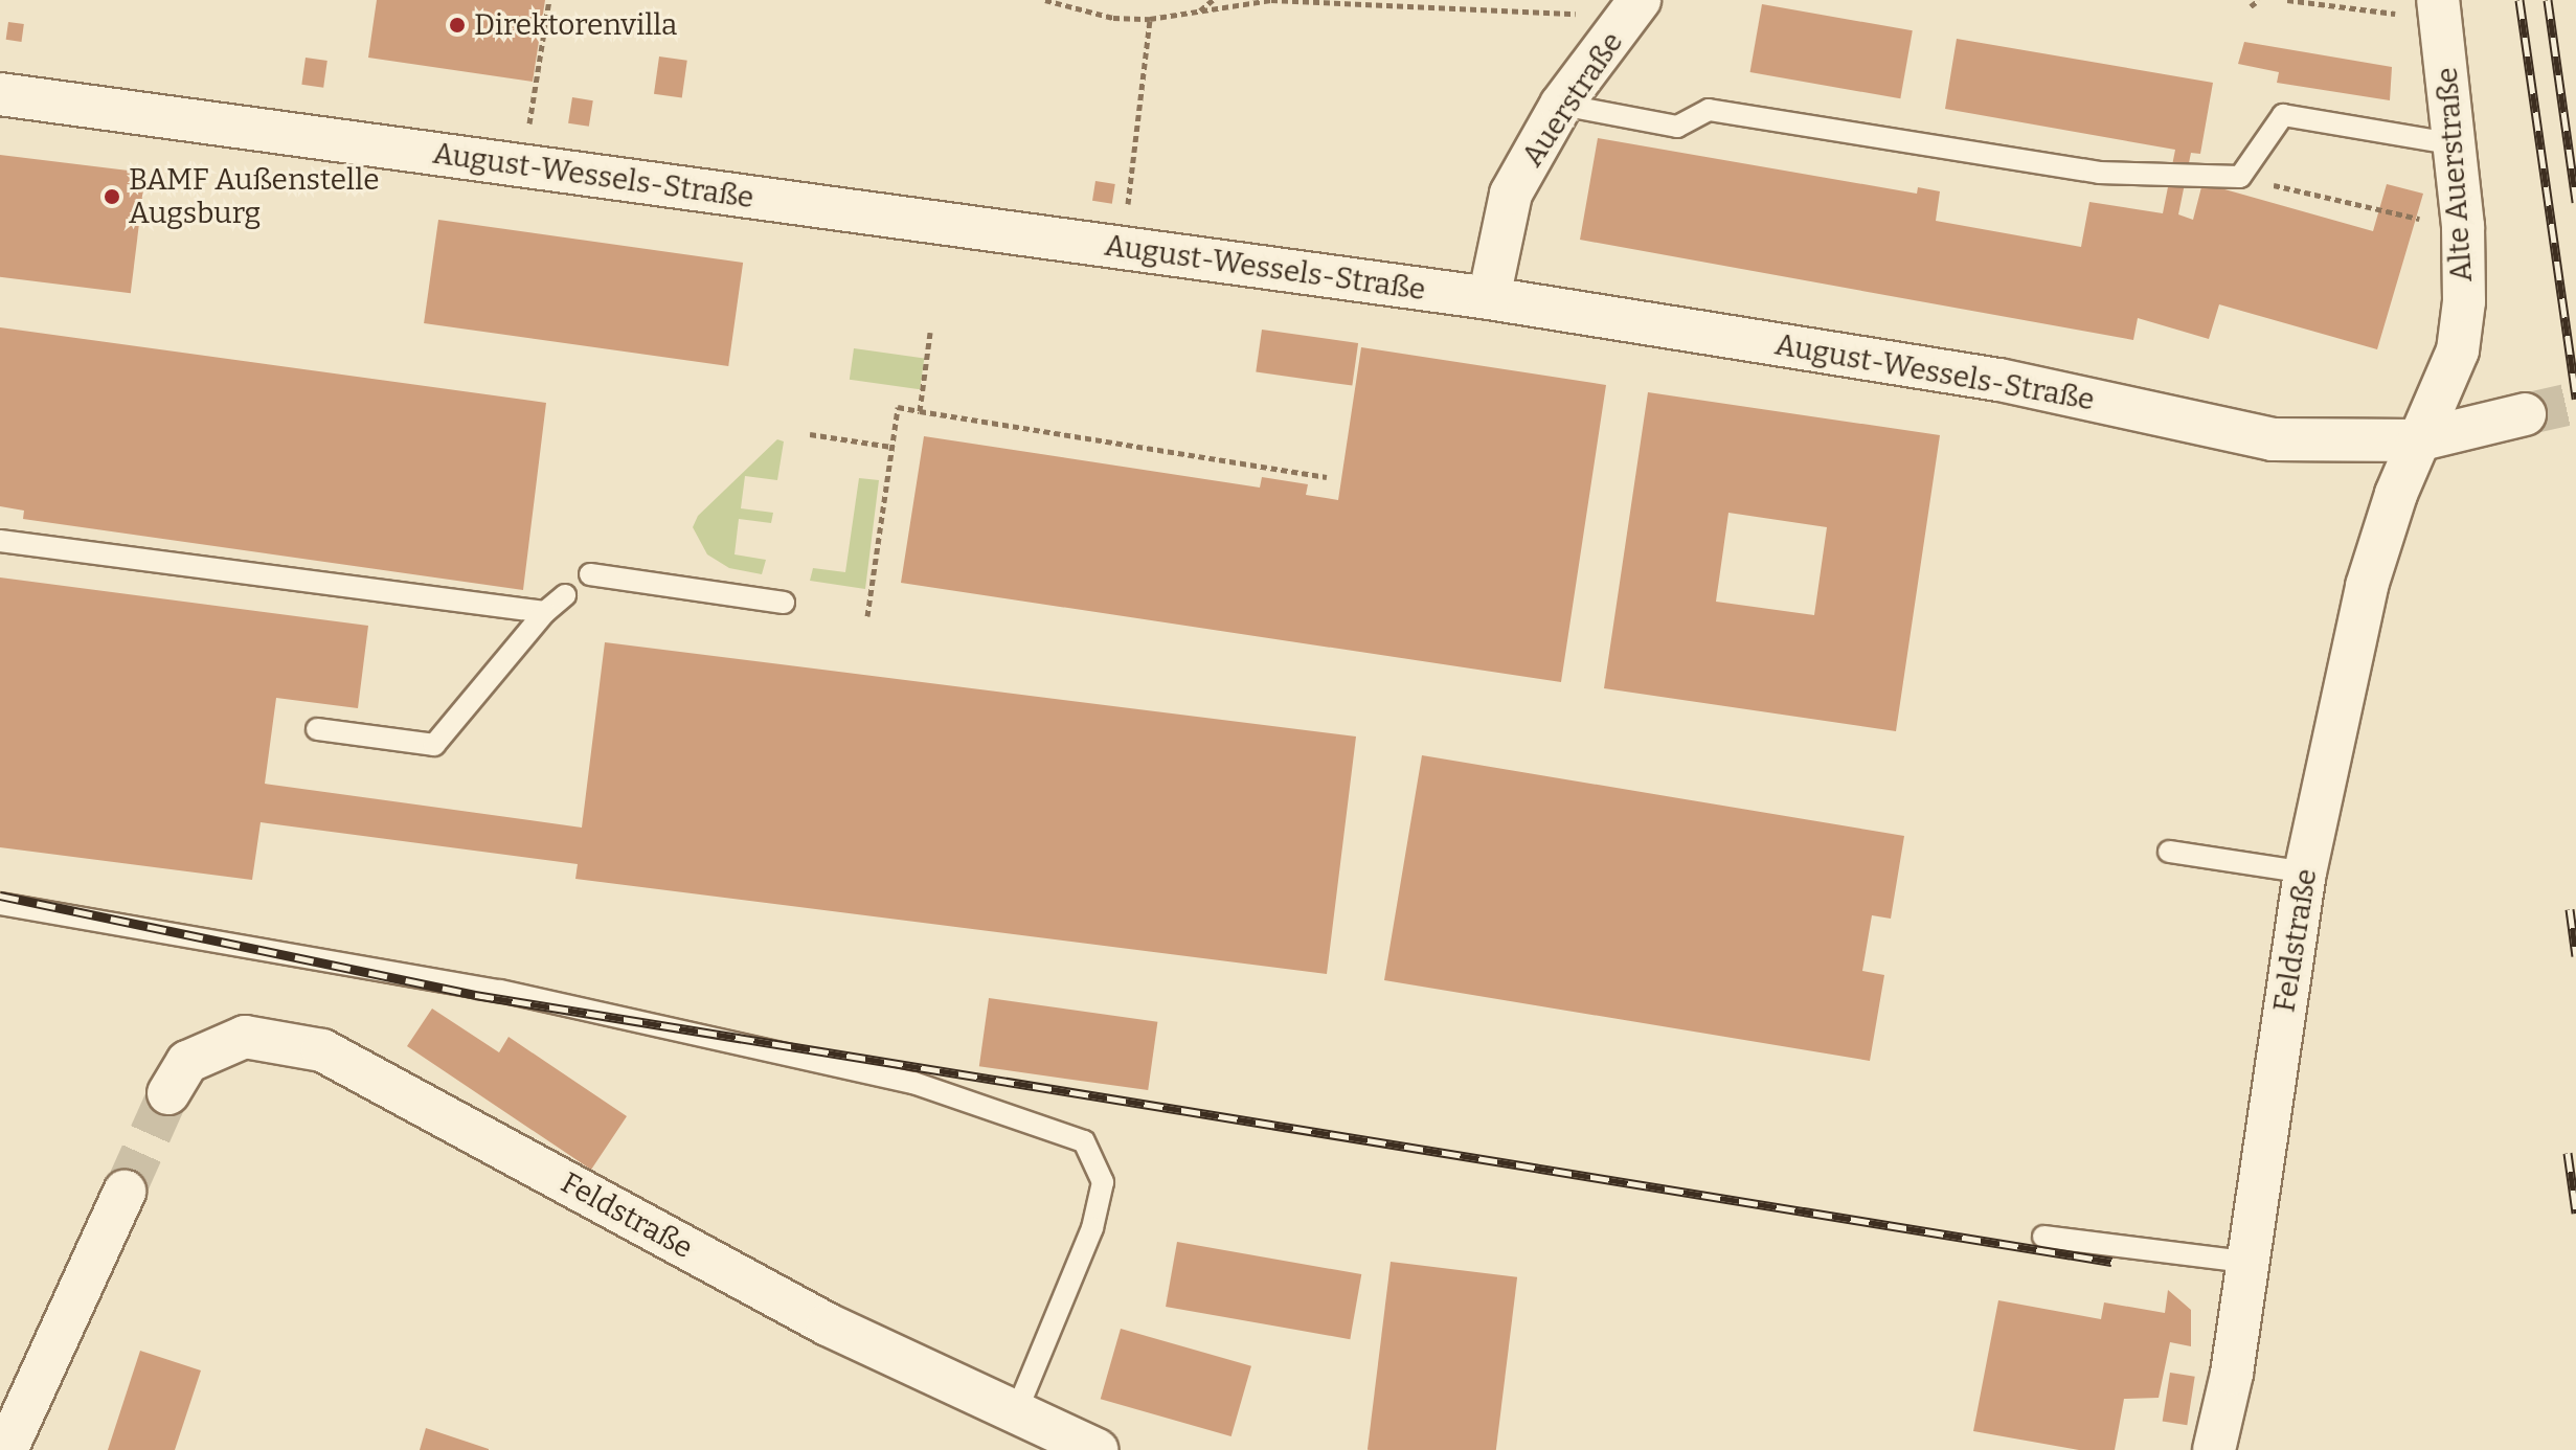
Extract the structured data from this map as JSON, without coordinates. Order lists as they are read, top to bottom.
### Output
{
  "streets": {
    "street": [
      "Auerstraße",
      "Alte Auerstraße",
      "August-Wessels-Straße",
      "Feldstraße"
    ]
  },
  "crossings": [
    ["Auerstraße", "August-Wessels-Straße"],
    ["Alte Auerstraße", "August-Wessels-Straße"],
    ["Alte Auerstraße", "Feldstraße"],
    ["August-Wessels-Straße", "Feldstraße"]
  ],
  "places": ["Direktorenvilla", "BAMF Außenstelle Augsburg"]
}
